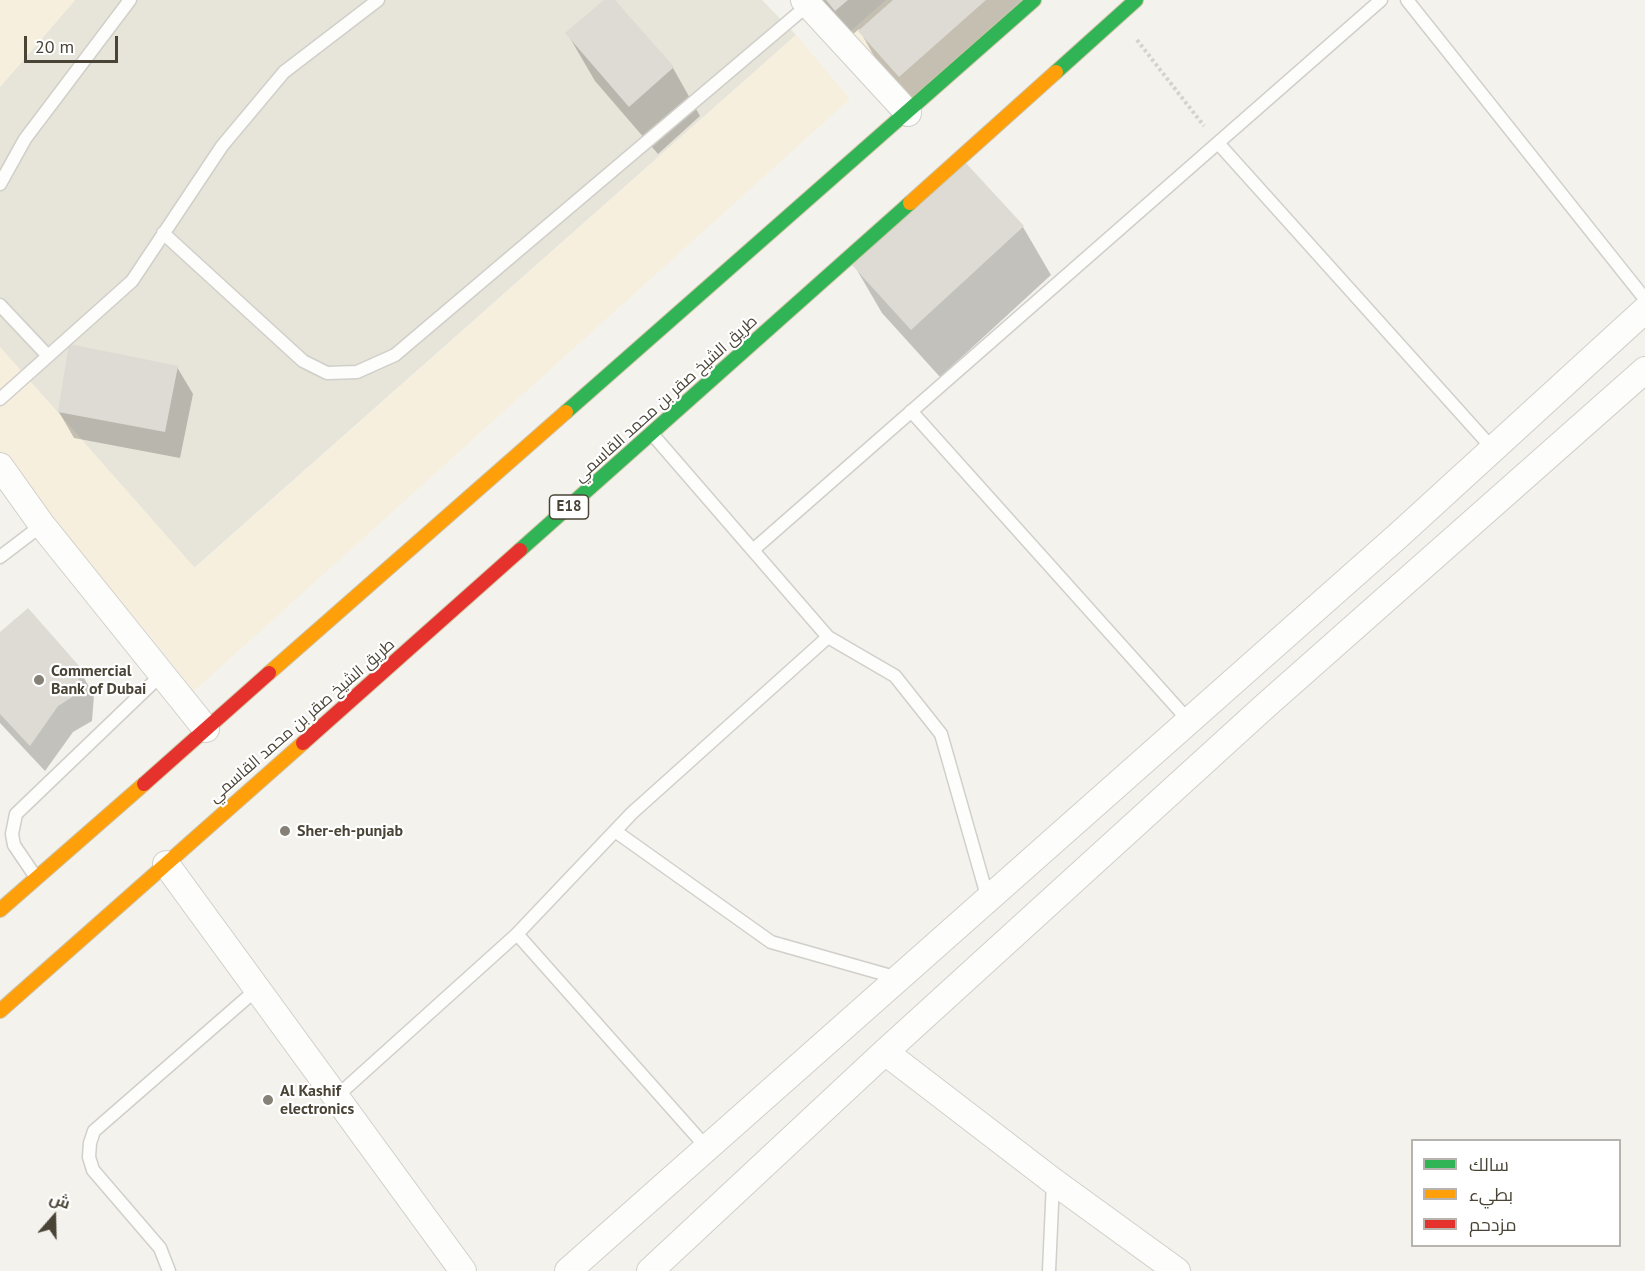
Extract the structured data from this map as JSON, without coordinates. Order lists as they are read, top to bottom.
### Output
{
  "streets": {
    "highway": ["طريق الشيخ صقر بن محمد القاسمي", "E18"]
  },
  "places": ["Commercial Bank of Dubai", "Sher-eh-punjab", "Al Kashif electronics"],
  "legend": ["سالك", "بطيء", "مزدحم"],
  "scale_bar": "20 m",
  "north": "top"
}
